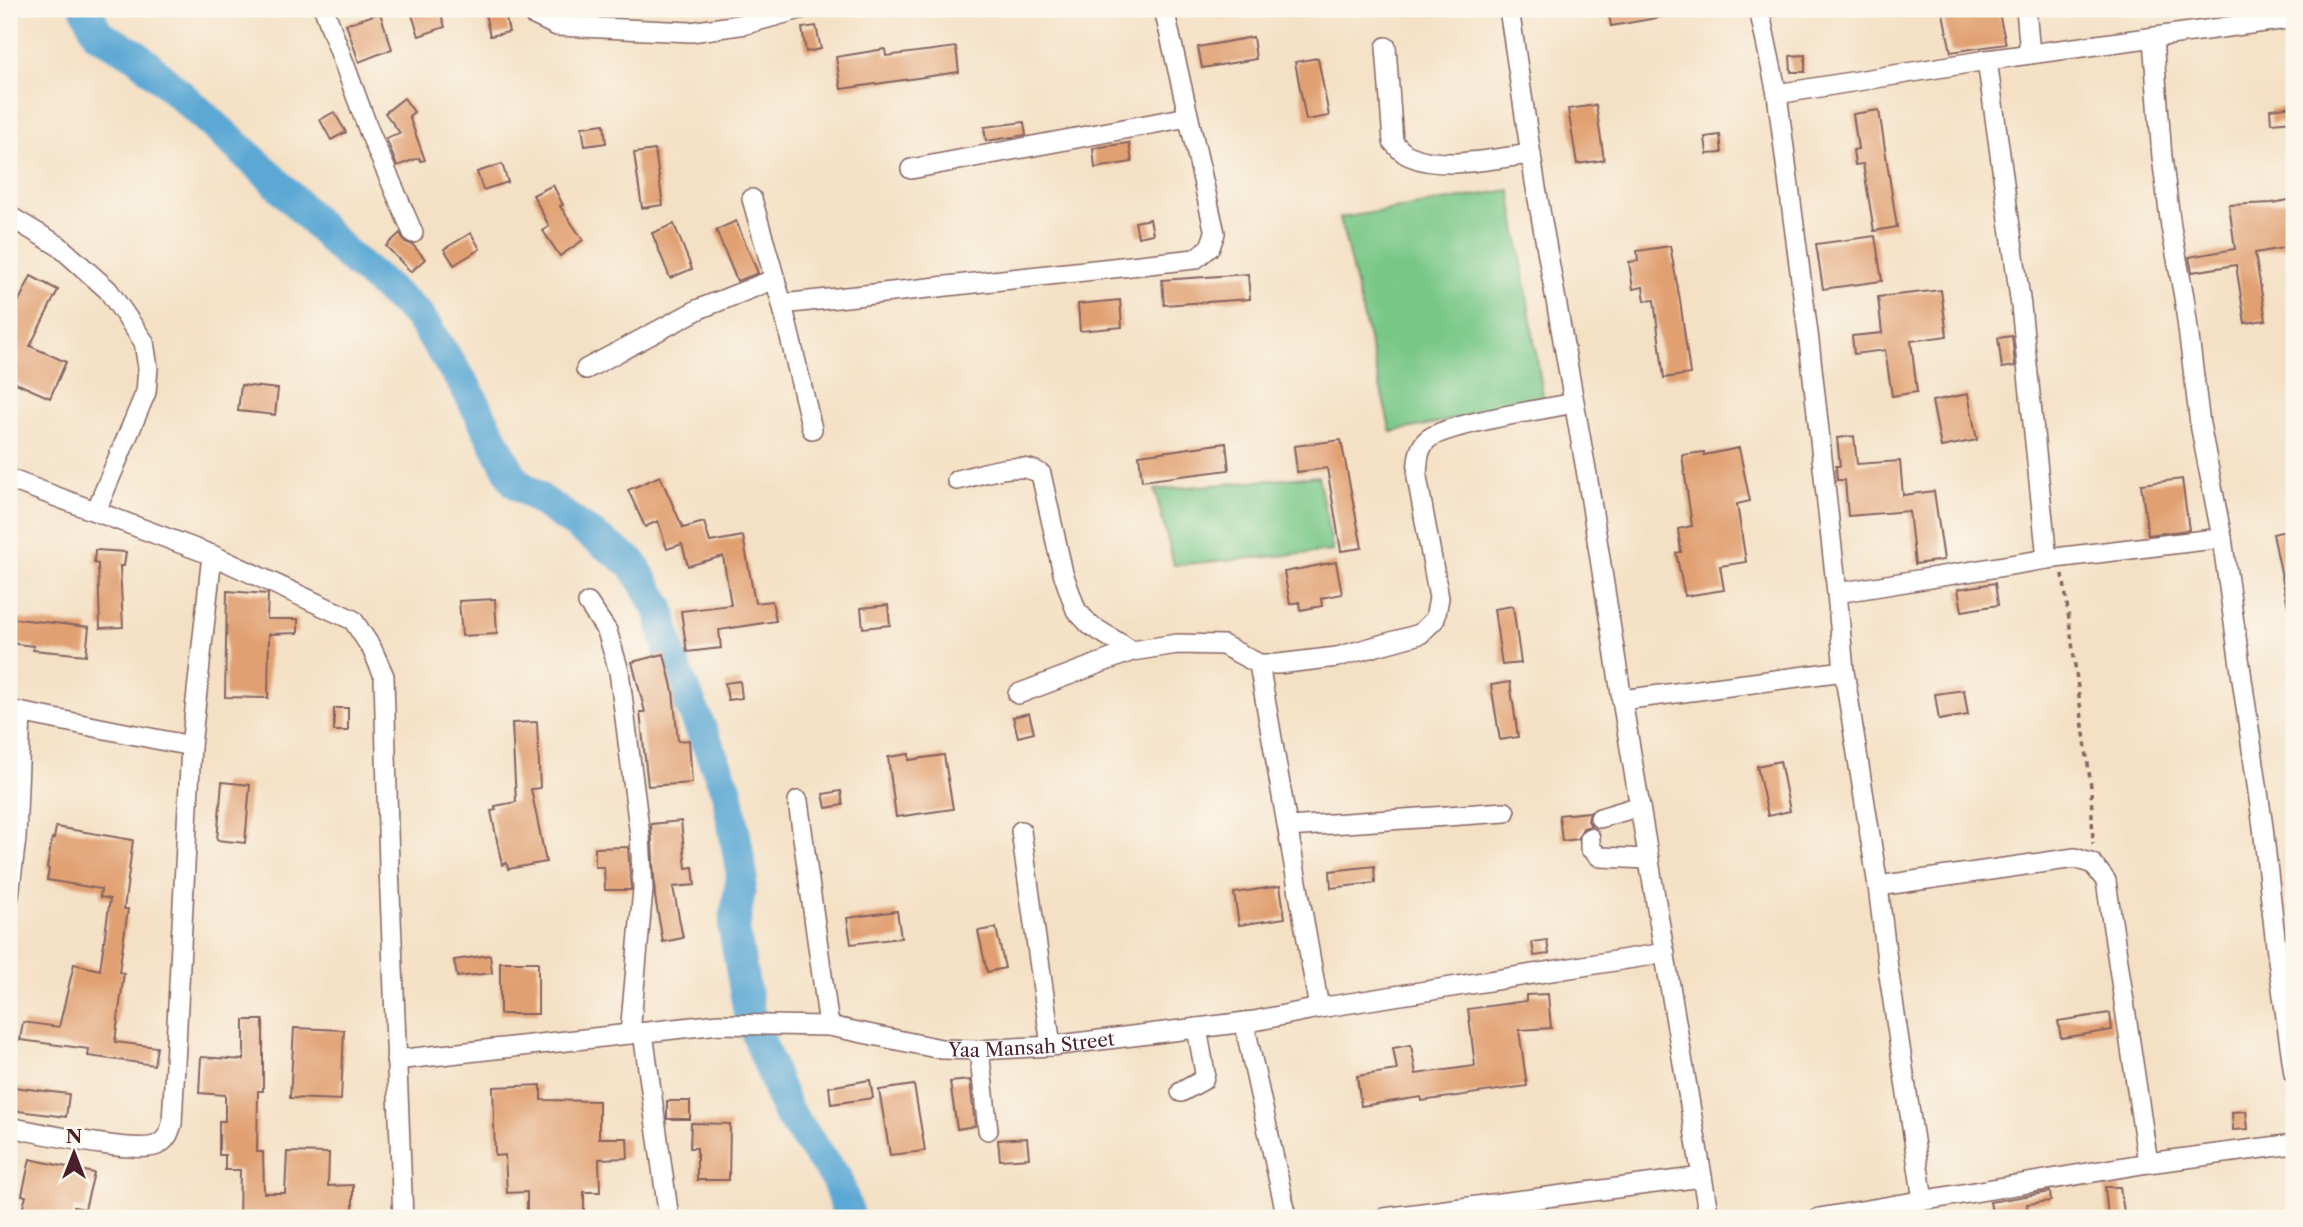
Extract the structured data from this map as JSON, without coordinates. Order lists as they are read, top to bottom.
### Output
{
  "streets": {
    "street": ["Yaa Mansah Street"]
  },
  "north": "top"
}
